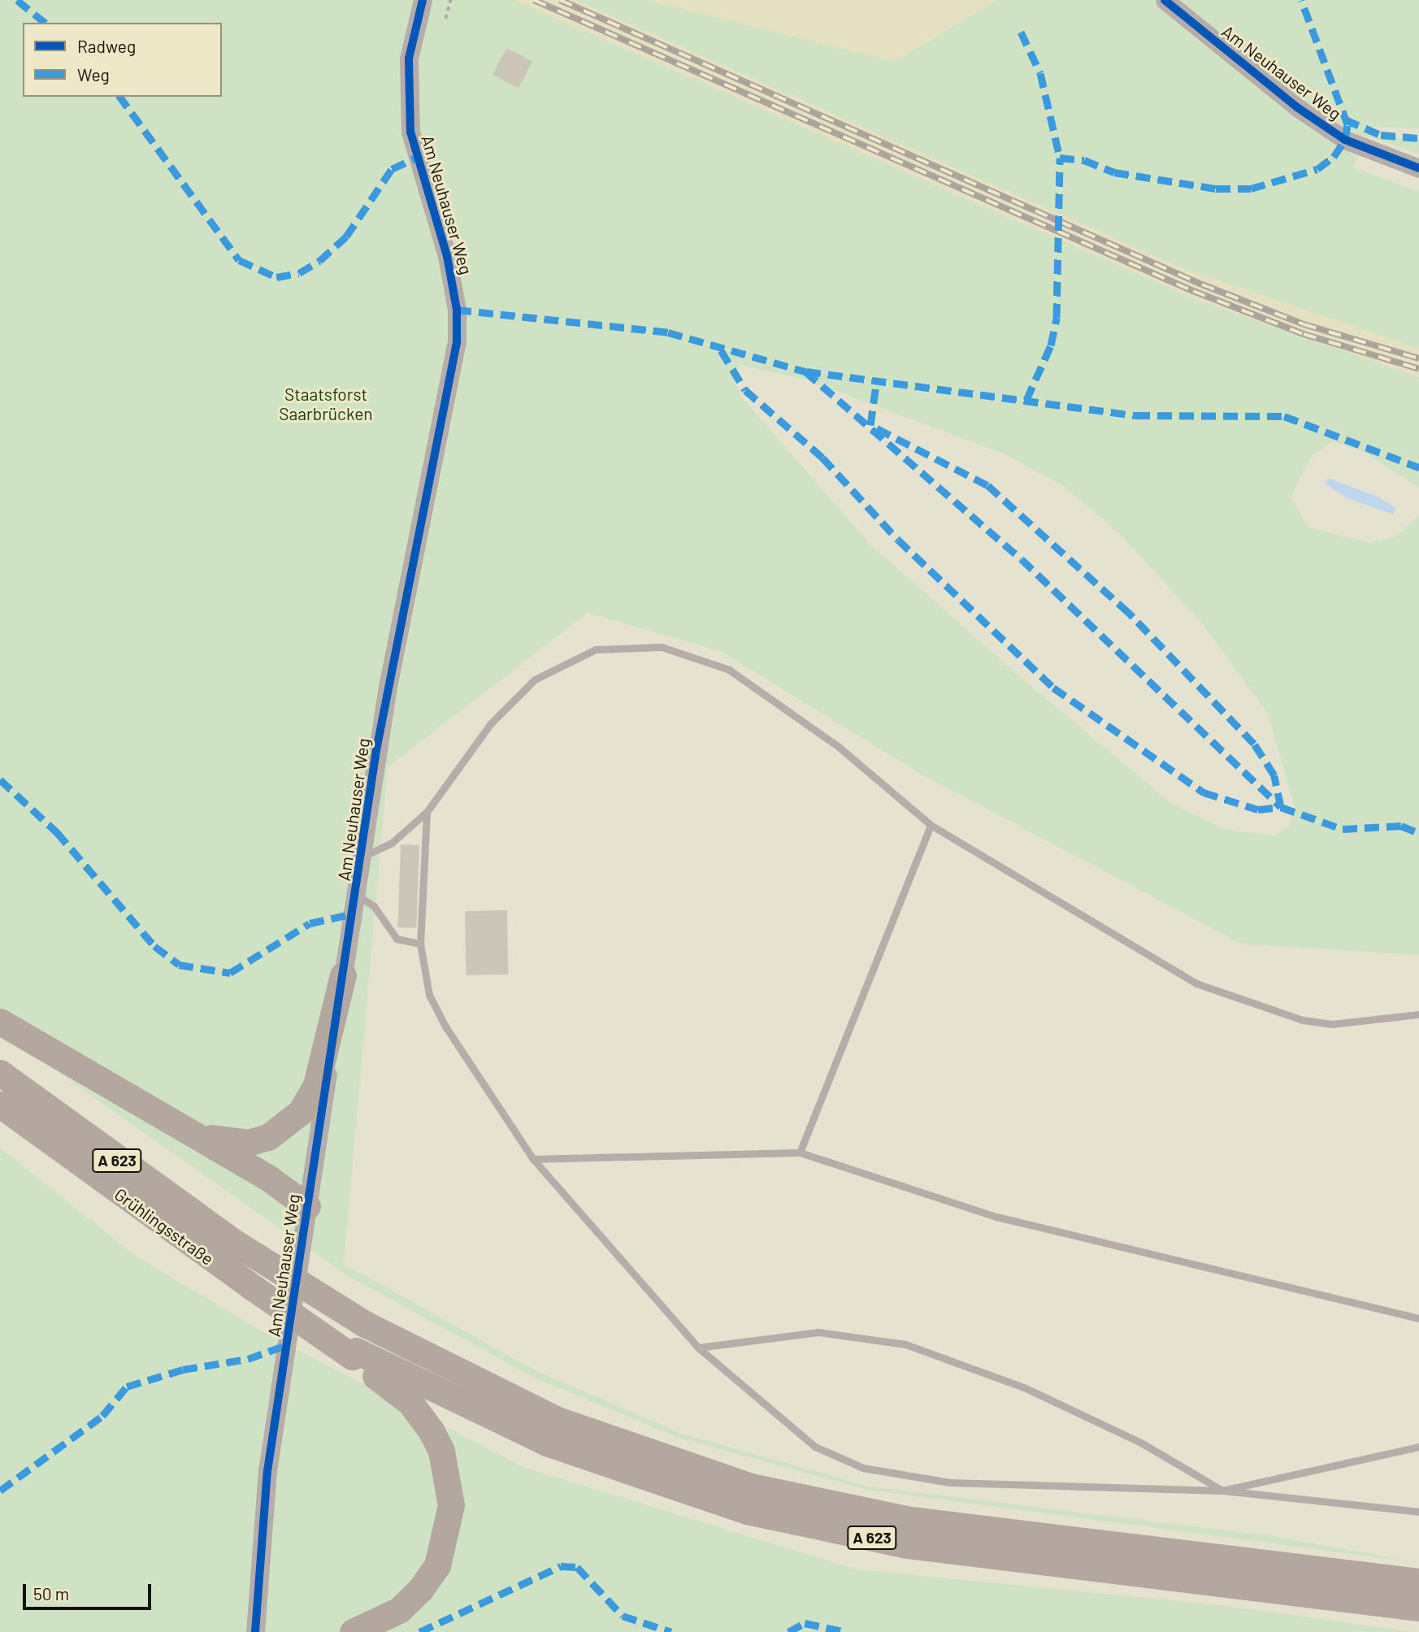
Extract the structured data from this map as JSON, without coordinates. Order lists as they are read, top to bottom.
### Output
{
  "streets": {
    "highway": ["A 623", "Grühlingsstraße"],
    "street": ["Am Neuhauser Weg"]
  },
  "crossings": [
    ["A 623", "Grühlingsstraße"]
  ],
  "parks": ["Staatsforst Saarbrücken"],
  "legend": ["Radweg", "Weg"],
  "scale_bar": "50 m"
}
